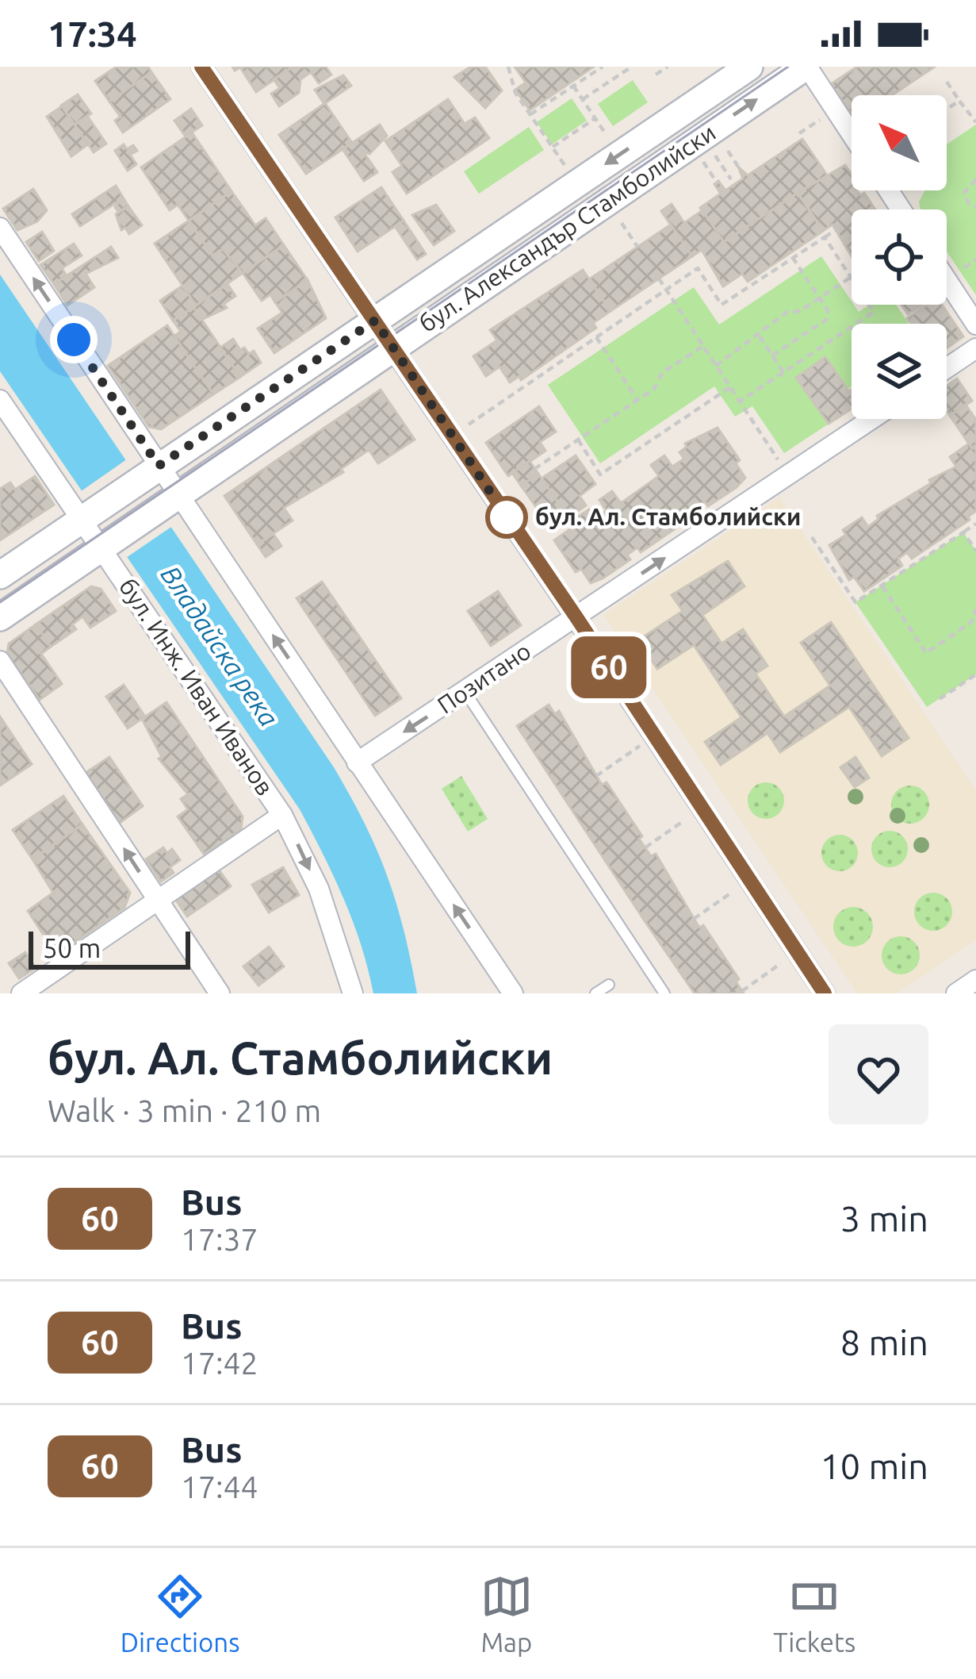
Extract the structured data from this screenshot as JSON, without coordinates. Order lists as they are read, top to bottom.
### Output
{
  "streets": {
    "main road": ["бул. Александър Стамболийски"],
    "street": ["Позитано", "бул. Инж. Иван Иванов"]
  },
  "crossings": [
    ["бул. Александър Стамболийски", "бул. Инж. Иван Иванов"]
  ],
  "water": ["Владайска река"],
  "places": ["бул. Ал. Стамболийски"],
  "lines": ["bus line 60"],
  "scale_bar": "50 m",
  "north": "top left",
  "page": {
    "status": "17:34",
    "on_map": "60",
    "scale": "50 m",
    "heading": ["бул. Ал. Стамболийски", "Walk · 3 min · 210 m"],
    "list": [
      {
        "mark": "60",
        "name": "Bus",
        "note": "17:37",
        "value": "3 min"
      },
      {
        "mark": "60",
        "name": "Bus",
        "note": "17:42",
        "value": "8 min"
      },
      {
        "mark": "60",
        "name": "Bus",
        "note": "17:44",
        "value": "10 min"
      }
    ],
    "tabs": ["Directions", "Map", "Tickets"]
  }
}
